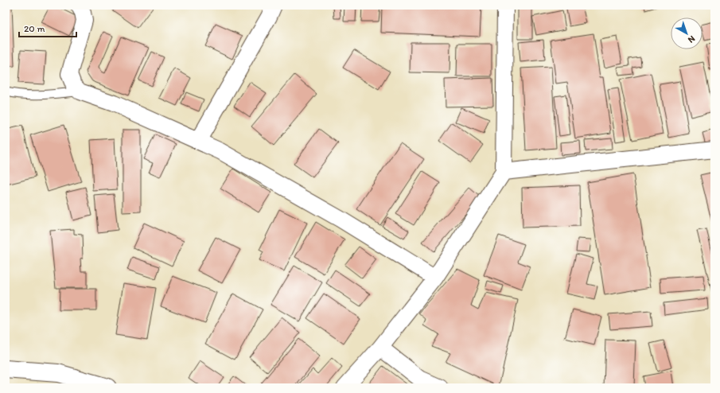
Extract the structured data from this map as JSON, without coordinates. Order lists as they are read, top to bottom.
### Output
{
  "scale_bar": "20 m",
  "north": "bottom right"
}
